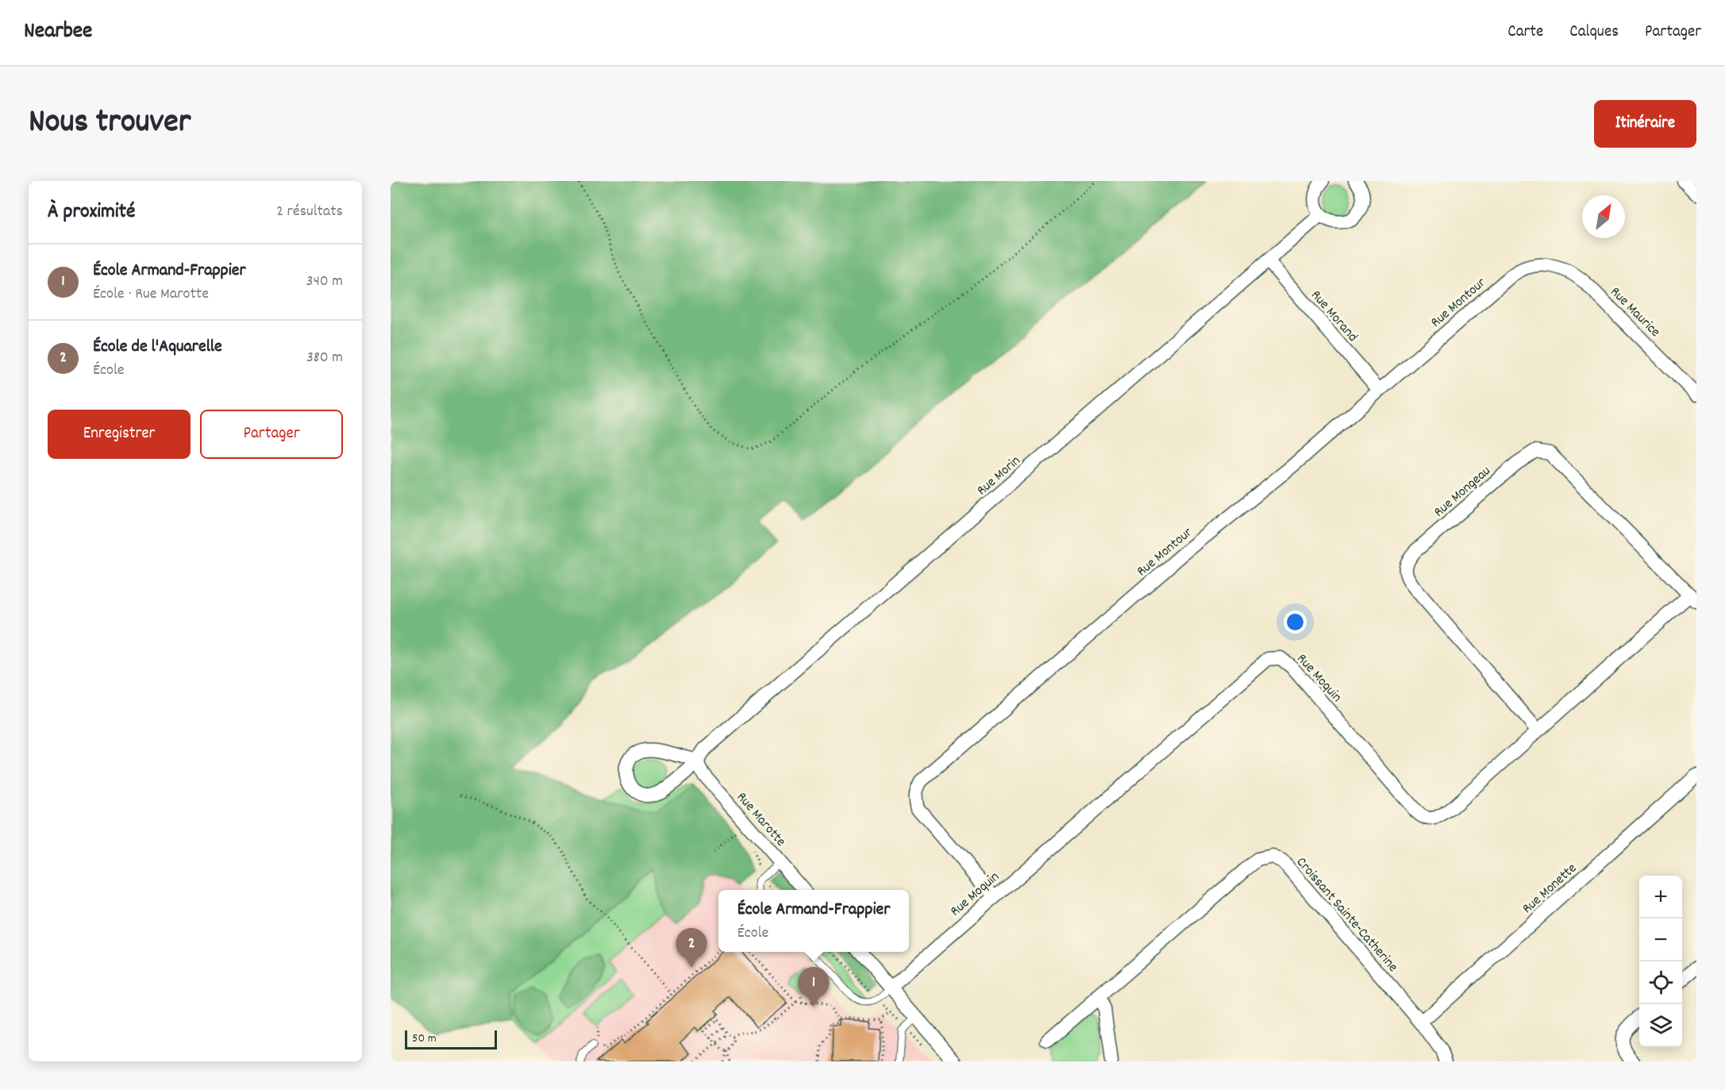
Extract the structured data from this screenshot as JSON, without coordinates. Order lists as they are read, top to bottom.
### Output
{
  "streets": {
    "street": [
      "Rue Montour",
      "Rue Maurice",
      "Rue Morand",
      "Rue Morin",
      "Rue Mongeau",
      "Rue Moquin",
      "Rue Marotte",
      "Rue Monette",
      "Croissant Sainte-Catherine"
    ]
  },
  "crossings": [
    ["Rue Montour", "Rue Maurice"],
    ["Rue Montour", "Rue Morand"],
    ["Rue Montour", "Rue Moquin"],
    ["Rue Morand", "Rue Morin"],
    ["Rue Morin", "Rue Marotte"],
    ["Rue Mongeau", "Rue Moquin"],
    ["Rue Monette", "Croissant Sainte-Catherine"]
  ],
  "scale_bar": "50 m",
  "north": "top right",
  "page": {
    "header": "Nearbee",
    "nav": ["Carte", "Calques", "Partager"],
    "title": "Nous trouver",
    "buttons": [
      "Itinéraire",
      ["Enregistrer", "Partager"]
    ],
    "heading": ["À proximité", "2 résultats"],
    "list": [
      {
        "mark": "1",
        "name": "École Armand-Frappier",
        "note": "École · Rue Marotte",
        "value": "340 m"
      },
      {
        "mark": "2",
        "name": "École de l'Aquarelle",
        "note": "École",
        "value": "380 m"
      }
    ],
    "map_buttons": ["+", "−"],
    "popup": ["École Armand-Frappier", "École"],
    "pins": ["2", "1"],
    "scale": "50 m"
  }
}
